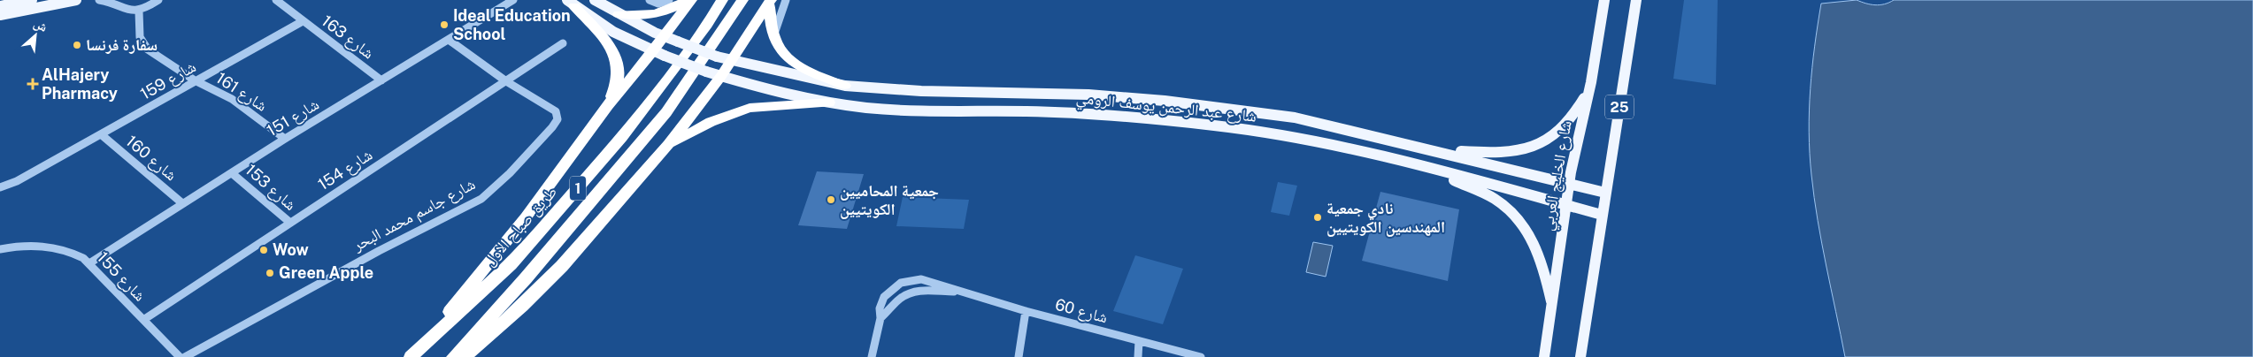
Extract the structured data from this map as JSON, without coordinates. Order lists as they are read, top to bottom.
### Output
{
  "streets": {
    "highway": ["1", "طريق صباح الاول"],
    "main road": ["شارع عبد الرحمن يوسف الرومي", "25", "شارع الخليج العربي"],
    "street": [
      "شارع 163",
      "شارع 159",
      "شارع 161",
      "شارع 151",
      "شارع 160",
      "شارع 154",
      "شارع 153",
      "شارع جاسم محمد البحر",
      "شارع 155",
      "شارع 60"
    ]
  },
  "crossings": [
    ["شارع 163", "شارع 159"],
    ["شارع 163", "شارع 151"],
    ["شارع 159", "شارع 161"],
    ["شارع 159", "شارع 160"],
    ["شارع 161", "شارع 151"],
    ["شارع عبد الرحمن يوسف الرومي", "25"],
    ["شارع عبد الرحمن يوسف الرومي", "شارع الخليج العربي"],
    ["شارع 151", "شارع 160"],
    ["شارع 151", "شارع 153"],
    ["شارع 151", "شارع 155"],
    ["شارع 154", "شارع 153"],
    ["شارع 154", "شارع جاسم محمد البحر"],
    ["شارع 154", "شارع 155"]
  ],
  "places": {
    "other": [
      "Ideal Education School",
      "سفارة فرنسا",
      "جمعية المحاميين الكويتيين",
      "نادي جمعية المهندسين الكويتيين",
      "Wow",
      "Green Apple"
    ],
    "health": ["AlHajery Pharmacy"]
  },
  "north": "top right"
}
